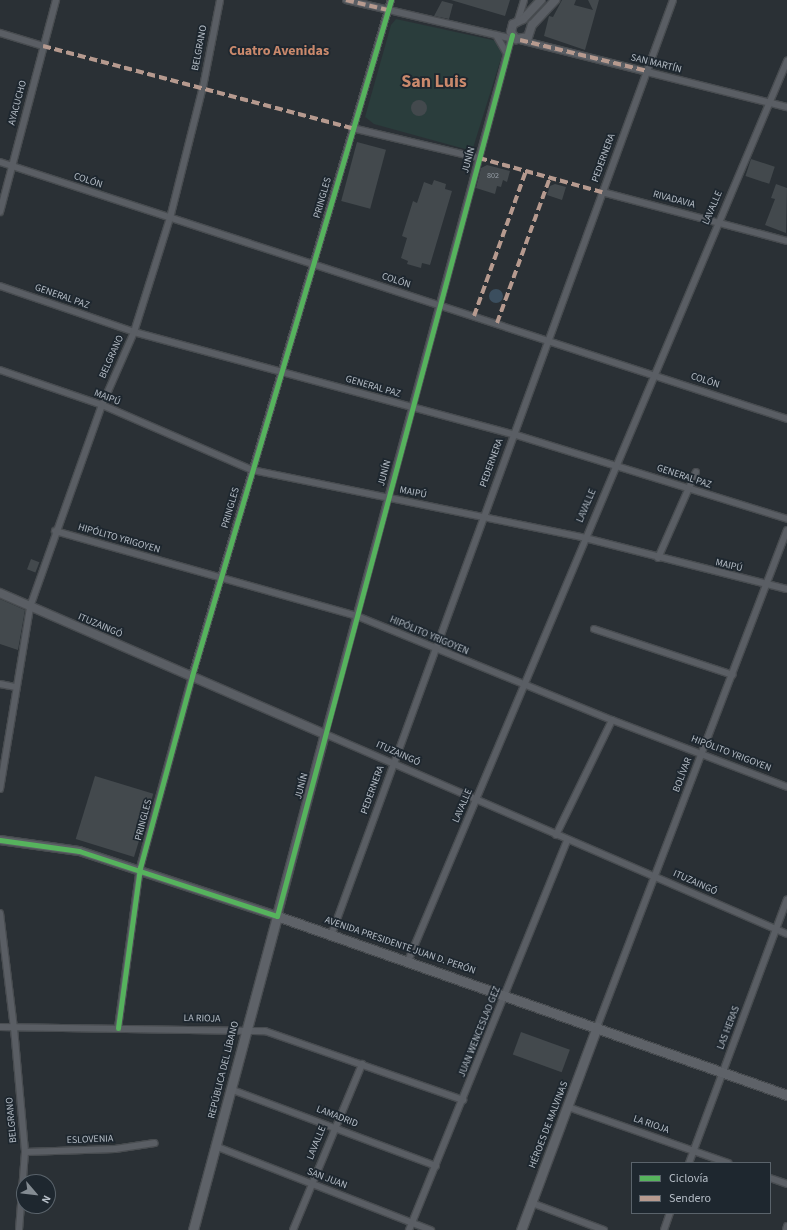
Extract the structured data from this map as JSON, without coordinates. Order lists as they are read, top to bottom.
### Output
{
  "streets": {
    "main road": ["AVENIDA PRESIDENTE JUAN D. PERÓN", "REPÚBLICA DEL LÍBANO", "HÉROES DE MALVINAS"],
    "street": [
      "BELGRANO",
      "SAN MARTÍN",
      "AYACUCHO",
      "PEDERNERA",
      "JUNÍN",
      "COLÓN",
      "PRINGLES",
      "RIVADAVIA",
      "LAVALLE",
      "GENERAL PAZ",
      "MAIPÚ",
      "HIPÓLITO YRIGOYEN",
      "ITUZAINGÓ",
      "BOLÍVAR",
      "LA RIOJA",
      "LAS HERAS",
      "JUAN WENCESLAO GEZ",
      "LAMADRID",
      "ESLOVENIA",
      "SAN JUAN"
    ]
  },
  "crossings": [
    ["BELGRANO", "COLÓN"],
    ["BELGRANO", "GENERAL PAZ"],
    ["BELGRANO", "MAIPÚ"],
    ["BELGRANO", "HIPÓLITO YRIGOYEN"],
    ["BELGRANO", "ITUZAINGÓ"],
    ["BELGRANO", "LA RIOJA"],
    ["BELGRANO", "ESLOVENIA"],
    ["SAN MARTÍN", "PEDERNERA"],
    ["SAN MARTÍN", "JUNÍN"],
    ["SAN MARTÍN", "PRINGLES"],
    ["SAN MARTÍN", "LAVALLE"],
    ["AYACUCHO", "COLÓN"],
    ["PEDERNERA", "COLÓN"],
    ["PEDERNERA", "RIVADAVIA"],
    ["PEDERNERA", "GENERAL PAZ"],
    ["PEDERNERA", "MAIPÚ"],
    ["PEDERNERA", "HIPÓLITO YRIGOYEN"],
    ["PEDERNERA", "ITUZAINGÓ"],
    ["PEDERNERA", "AVENIDA PRESIDENTE JUAN D. PERÓN"],
    ["JUNÍN", "COLÓN"],
    ["JUNÍN", "GENERAL PAZ"],
    ["JUNÍN", "MAIPÚ"],
    ["JUNÍN", "HIPÓLITO YRIGOYEN"],
    ["JUNÍN", "ITUZAINGÓ"],
    ["JUNÍN", "AVENIDA PRESIDENTE JUAN D. PERÓN"],
    ["JUNÍN", "REPÚBLICA DEL LÍBANO"],
    ["COLÓN", "PRINGLES"],
    ["COLÓN", "LAVALLE"],
    ["PRINGLES", "GENERAL PAZ"],
    ["PRINGLES", "MAIPÚ"],
    ["PRINGLES", "HIPÓLITO YRIGOYEN"],
    ["PRINGLES", "ITUZAINGÓ"],
    ["PRINGLES", "AVENIDA PRESIDENTE JUAN D. PERÓN"],
    ["PRINGLES", "LA RIOJA"],
    ["RIVADAVIA", "LAVALLE"],
    ["LAVALLE", "GENERAL PAZ"],
    ["LAVALLE", "MAIPÚ"],
    ["LAVALLE", "HIPÓLITO YRIGOYEN"],
    ["LAVALLE", "ITUZAINGÓ"],
    ["LAVALLE", "AVENIDA PRESIDENTE JUAN D. PERÓN"],
    ["LAVALLE", "LA RIOJA"],
    ["LAVALLE", "LAMADRID"],
    ["LAVALLE", "SAN JUAN"],
    ["MAIPÚ", "BOLÍVAR"],
    ["HIPÓLITO YRIGOYEN", "BOLÍVAR"],
    ["ITUZAINGÓ", "BOLÍVAR"],
    ["ITUZAINGÓ", "LAS HERAS"],
    ["ITUZAINGÓ", "JUAN WENCESLAO GEZ"],
    ["BOLÍVAR", "AVENIDA PRESIDENTE JUAN D. PERÓN"],
    ["BOLÍVAR", "HÉROES DE MALVINAS"],
    ["AVENIDA PRESIDENTE JUAN D. PERÓN", "LAS HERAS"],
    ["AVENIDA PRESIDENTE JUAN D. PERÓN", "JUAN WENCESLAO GEZ"],
    ["AVENIDA PRESIDENTE JUAN D. PERÓN", "REPÚBLICA DEL LÍBANO"],
    ["AVENIDA PRESIDENTE JUAN D. PERÓN", "HÉROES DE MALVINAS"],
    ["LA RIOJA", "LAS HERAS"],
    ["LA RIOJA", "JUAN WENCESLAO GEZ"],
    ["LA RIOJA", "REPÚBLICA DEL LÍBANO"],
    ["LA RIOJA", "HÉROES DE MALVINAS"],
    ["JUAN WENCESLAO GEZ", "LAMADRID"],
    ["JUAN WENCESLAO GEZ", "SAN JUAN"],
    ["REPÚBLICA DEL LÍBANO", "LAMADRID"],
    ["REPÚBLICA DEL LÍBANO", "SAN JUAN"]
  ],
  "districts": ["Cuatro Avenidas", "San Luis"],
  "house_numbers": ["802"],
  "legend": ["Ciclovía", "Sendero"],
  "north": "bottom right"
}
